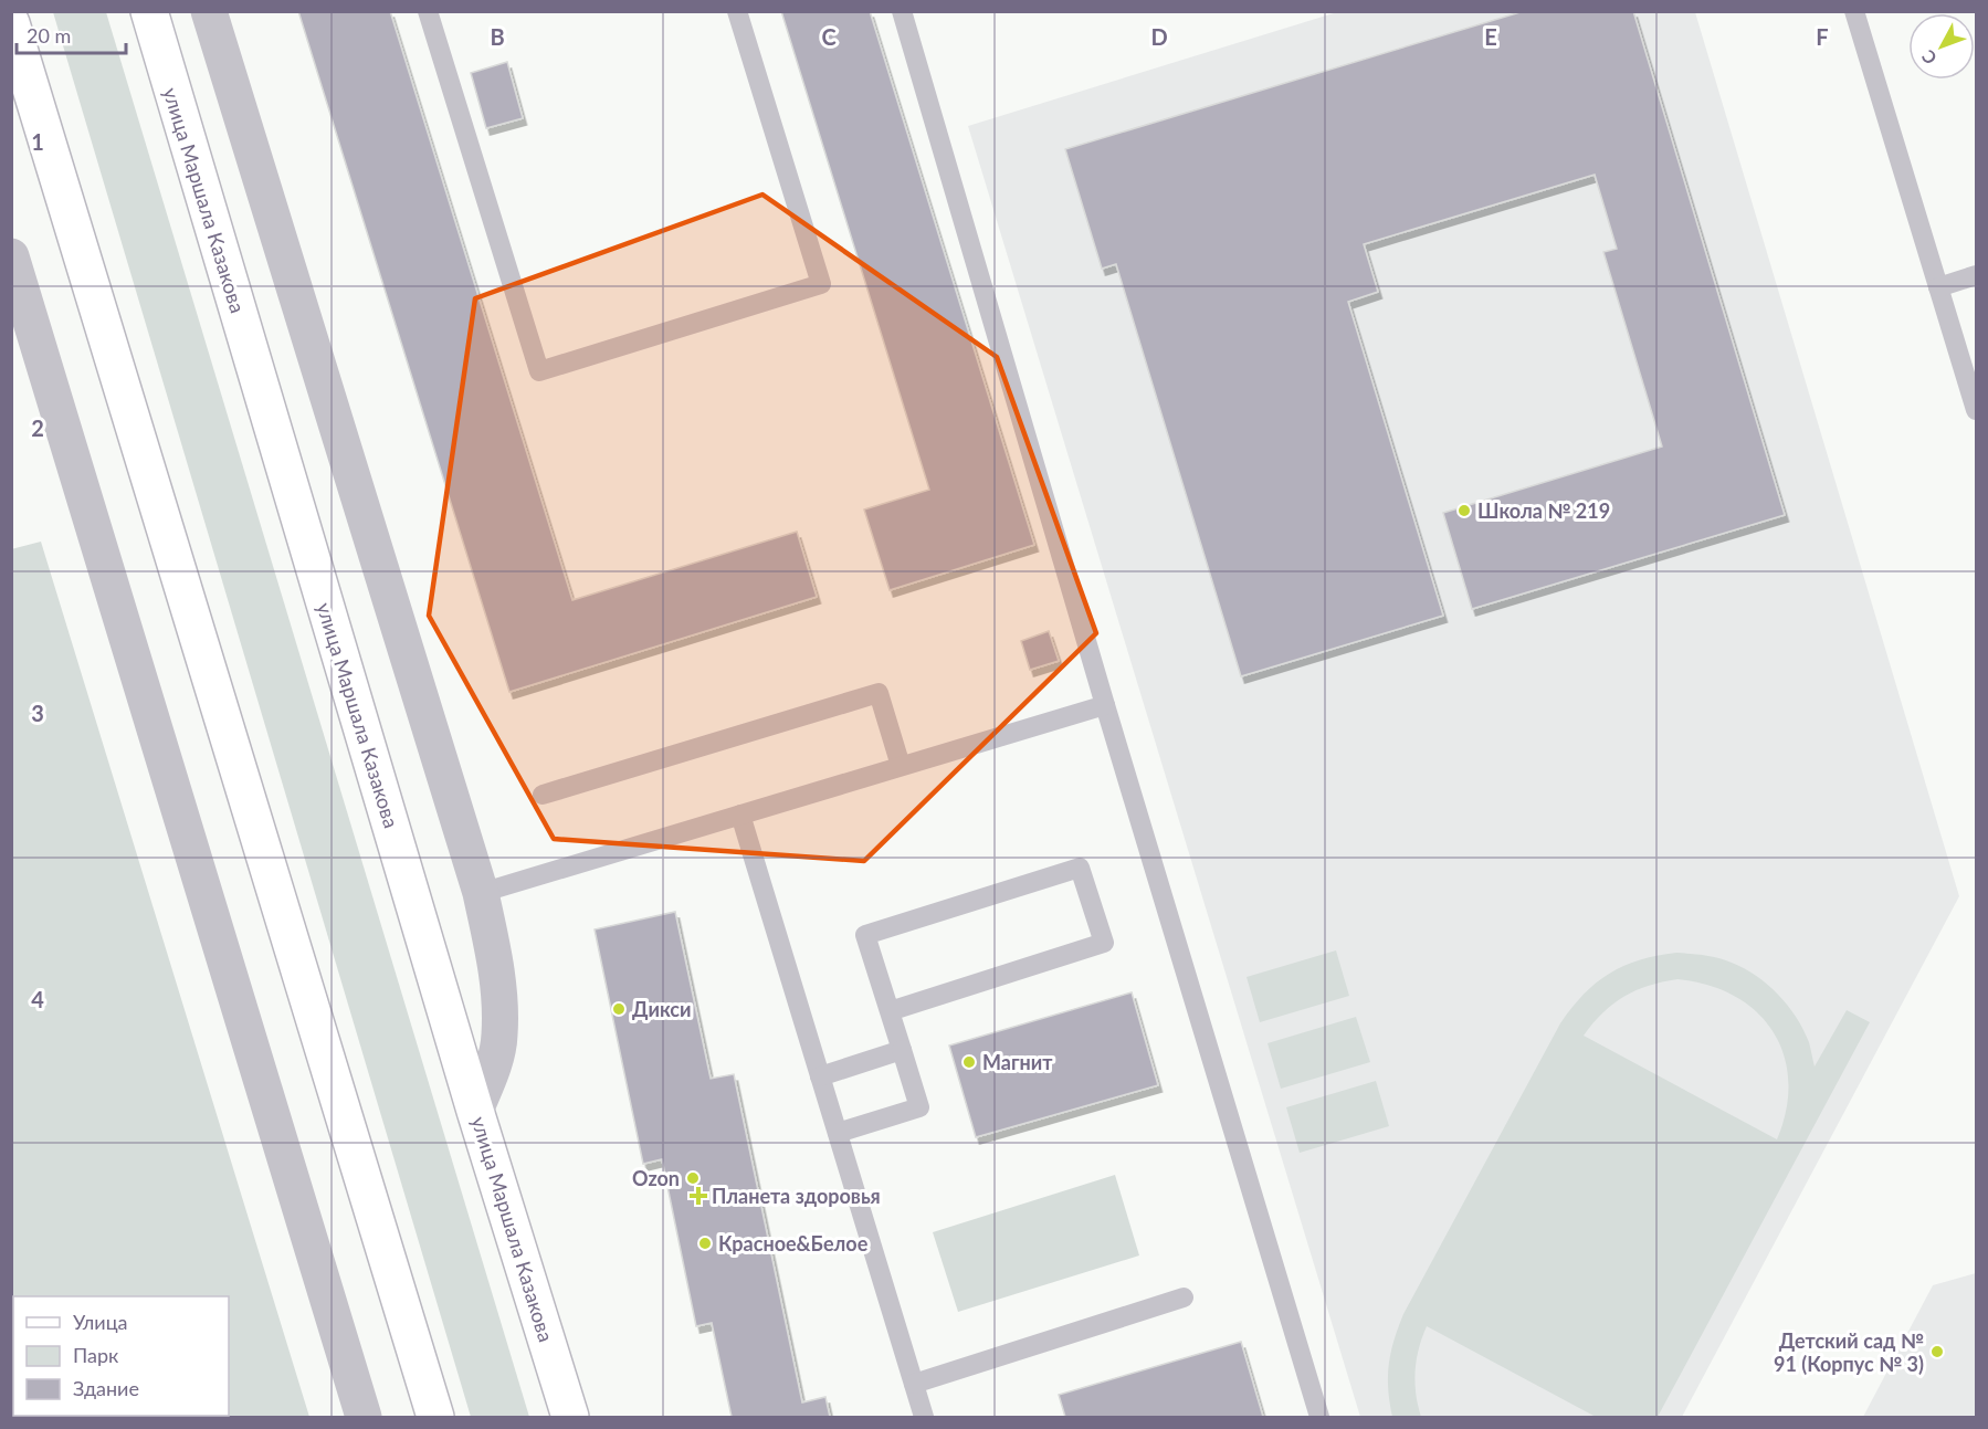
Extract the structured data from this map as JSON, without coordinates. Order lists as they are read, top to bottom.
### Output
{
  "streets": {
    "street": ["улица Маршала Казакова"]
  },
  "places": {
    "other": [
      "Школа № 219",
      "Дикси",
      "Магнит",
      "Ozon",
      "Красное&Белое",
      "Детский сад № 91 (Корпус № 3)"
    ],
    "health": ["Планета здоровья"]
  },
  "legend": ["Улица", "Парк", "Здание"],
  "scale_bar": "20 m",
  "north": "bottom left",
  "grid": {
    "columns": [
      "B",
      "C",
      "D",
      "E",
      "F"
    ],
    "rows": [
      "1",
      "2",
      "3",
      "4"
    ]
  }
}
